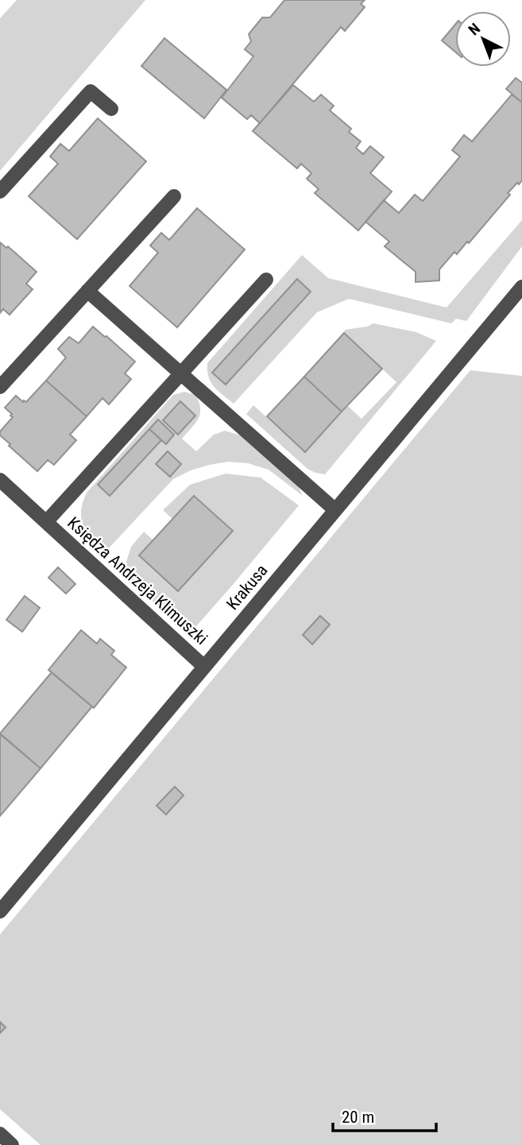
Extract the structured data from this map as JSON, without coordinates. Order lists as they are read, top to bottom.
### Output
{
  "streets": {
    "street": ["Księdza Andrzeja Klimuszki", "Krakusa"]
  },
  "crossings": [
    ["Księdza Andrzeja Klimuszki", "Krakusa"]
  ],
  "scale_bar": "20 m",
  "north": "top left"
}
